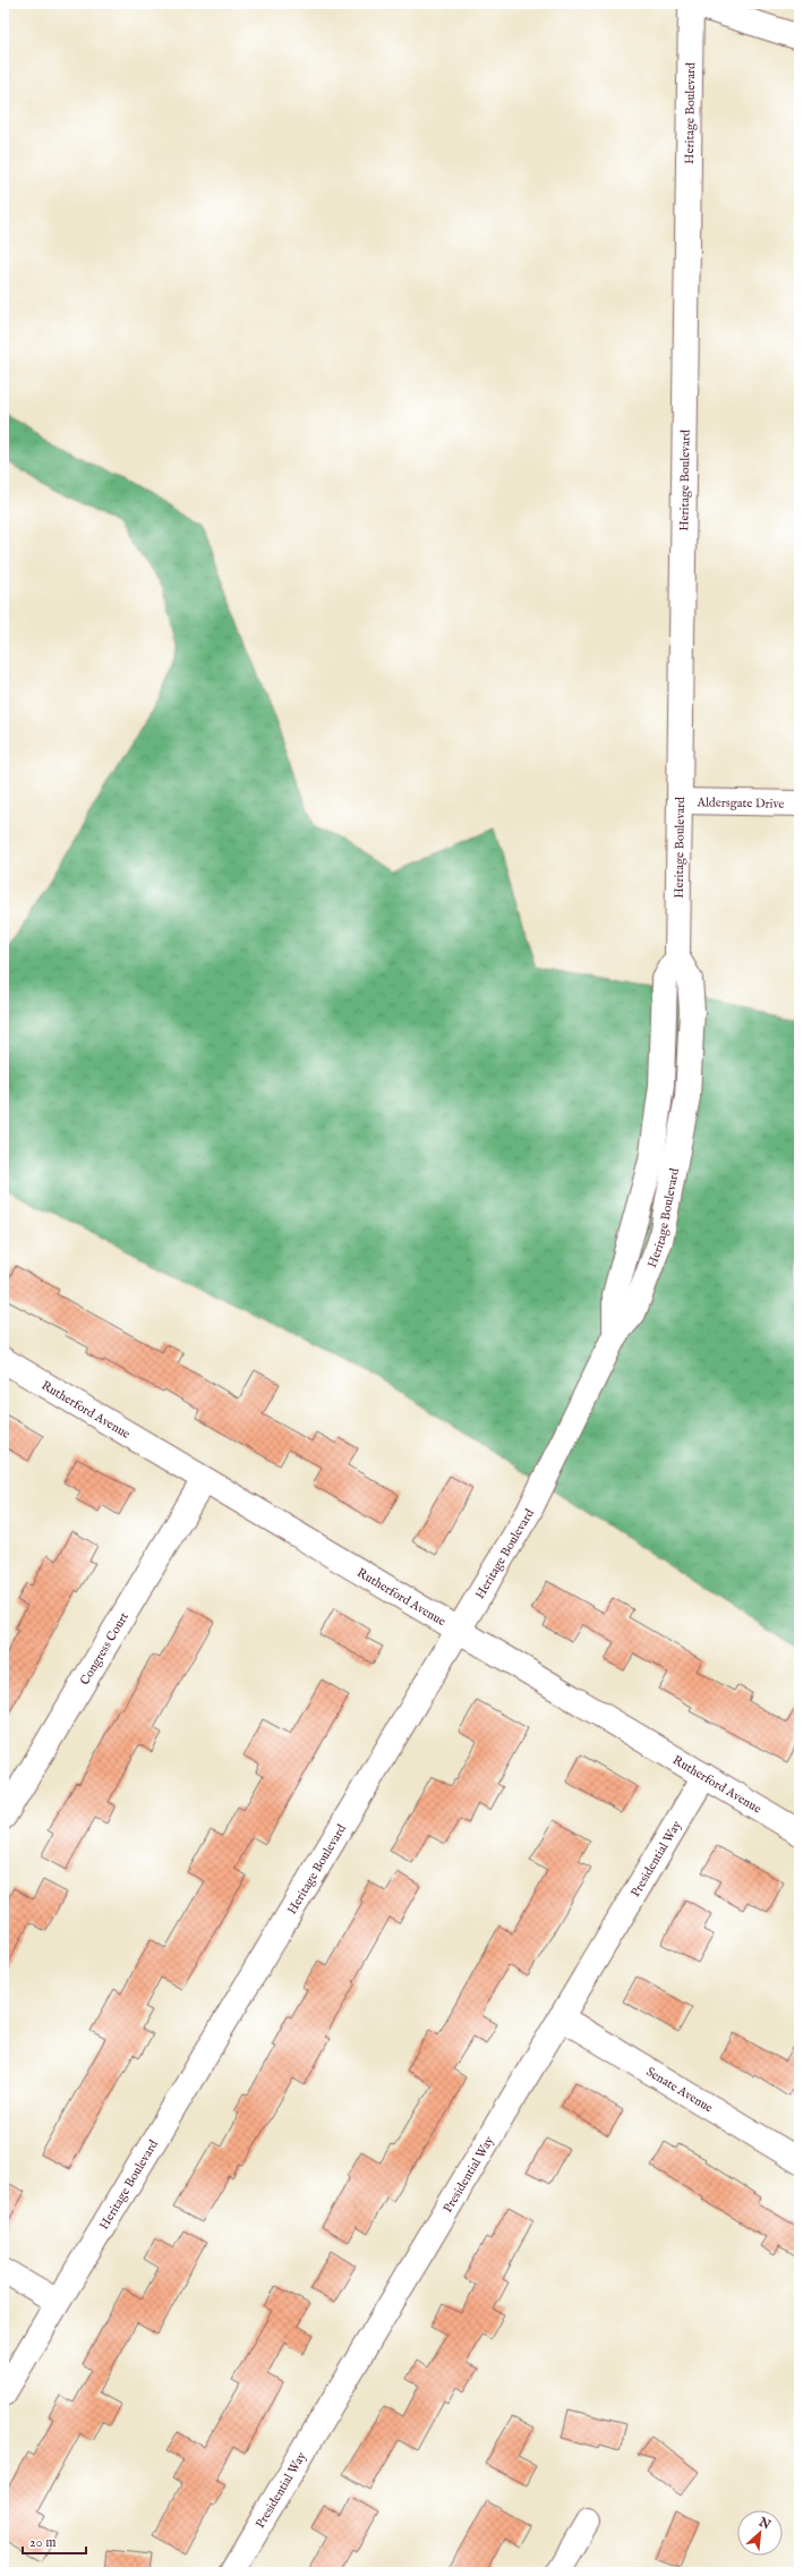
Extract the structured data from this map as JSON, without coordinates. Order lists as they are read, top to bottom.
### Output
{
  "streets": {
    "street": [
      "Heritage Boulevard",
      "Aldersgate Drive",
      "Rutherford Avenue",
      "Congress Court",
      "Presidential Way",
      "Senate Avenue"
    ]
  },
  "crossings": [
    ["Heritage Boulevard", "Aldersgate Drive"],
    ["Heritage Boulevard", "Rutherford Avenue"],
    ["Rutherford Avenue", "Congress Court"],
    ["Rutherford Avenue", "Presidential Way"],
    ["Presidential Way", "Senate Avenue"]
  ],
  "scale_bar": "20 m",
  "north": "top right"
}
